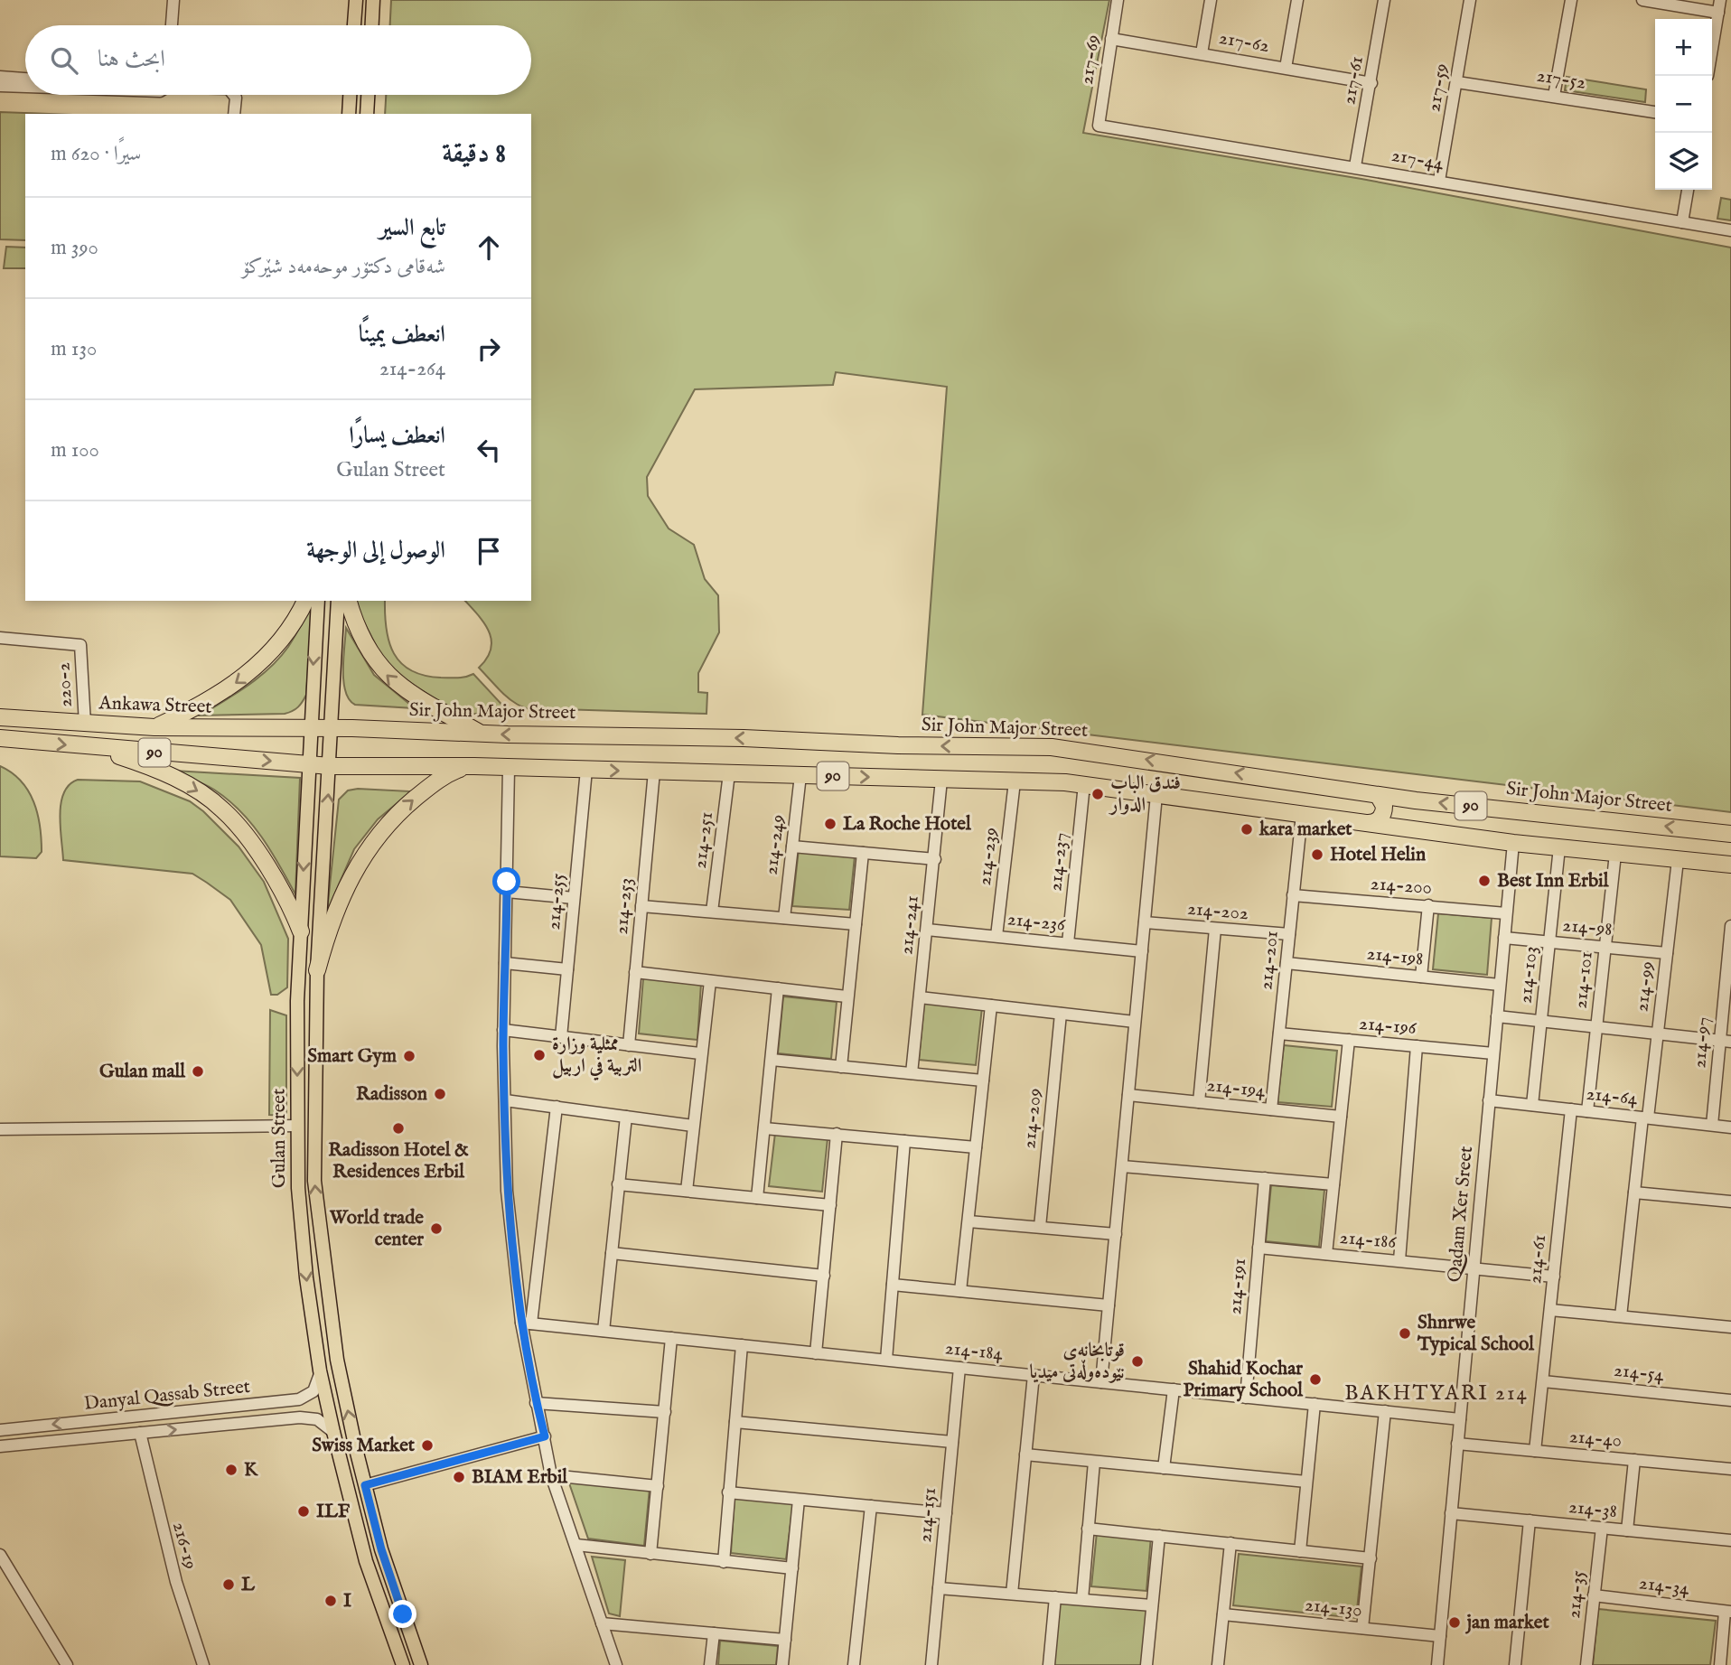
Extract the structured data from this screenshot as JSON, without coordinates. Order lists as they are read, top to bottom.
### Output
{
  "streets": {
    "highway": ["Ankawa Street", "Sir John Major Street", "90"],
    "main road": ["Gulan Street"],
    "street": [
      "217-62",
      "217-69",
      "217-52",
      "217-61",
      "217-59",
      "217-44",
      "220-2",
      "214-251",
      "214-249",
      "214-239",
      "214-237",
      "214-200",
      "214-255",
      "214-253",
      "214-202",
      "214-236",
      "214-241",
      "214-98",
      "214-198",
      "214-201",
      "214-103",
      "214-101",
      "214-99",
      "214-196",
      "214-97",
      "214-194",
      "214-64",
      "214-209",
      "Qadam Xer Sreet",
      "214-186",
      "214-61",
      "214-191",
      "214-184",
      "214-54",
      "Danyal Qassab Street",
      "214-40",
      "214-38",
      "214-151",
      "216-19",
      "214-34",
      "214-35",
      "214-130"
    ]
  },
  "crossings": [
    ["217-62", "217-69"],
    ["217-62", "217-61"],
    ["217-69", "217-44"],
    ["217-52", "217-59"],
    ["217-61", "217-44"],
    ["217-59", "217-44"],
    ["220-2", "Ankawa Street"],
    ["Ankawa Street", "Sir John Major Street"],
    ["Ankawa Street", "Gulan Street"],
    ["Sir John Major Street", "Gulan Street"],
    ["90", "214-251"],
    ["90", "214-249"],
    ["90", "214-239"],
    ["90", "214-237"],
    ["90", "214-255"],
    ["90", "214-253"],
    ["90", "214-241"],
    ["90", "214-201"],
    ["90", "214-103"],
    ["90", "214-101"],
    ["90", "214-99"],
    ["90", "Gulan Street"],
    ["90", "Qadam Xer Sreet"],
    ["214-239", "214-236"],
    ["214-237", "214-236"],
    ["214-200", "214-201"],
    ["214-200", "Qadam Xer Sreet"],
    ["214-202", "214-201"],
    ["214-236", "214-241"],
    ["214-98", "214-103"],
    ["214-98", "214-101"],
    ["214-98", "214-99"],
    ["214-98", "Qadam Xer Sreet"],
    ["214-198", "214-201"],
    ["214-198", "Qadam Xer Sreet"],
    ["214-201", "214-196"],
    ["214-201", "214-194"],
    ["214-103", "214-64"],
    ["214-101", "214-64"],
    ["214-99", "214-64"],
    ["214-196", "Qadam Xer Sreet"],
    ["214-97", "214-64"],
    ["214-64", "Qadam Xer Sreet"],
    ["214-64", "214-61"],
    ["Gulan Street", "Danyal Qassab Street"],
    ["Qadam Xer Sreet", "214-186"],
    ["Qadam Xer Sreet", "214-184"],
    ["Qadam Xer Sreet", "214-40"],
    ["Qadam Xer Sreet", "214-38"],
    ["Qadam Xer Sreet", "214-130"],
    ["214-186", "214-61"],
    ["214-186", "214-191"],
    ["214-61", "214-54"],
    ["214-61", "214-40"],
    ["214-191", "214-184"],
    ["214-184", "214-151"],
    ["Danyal Qassab Street", "216-19"],
    ["214-38", "214-35"],
    ["214-34", "214-35"]
  ],
  "districts": ["BAKHTYARI 214"],
  "places": [
    "فندق الباب الدوار",
    "La Roche Hotel",
    "kara market",
    "Hotel Helin",
    "Best Inn Erbil",
    "ممثلية وزارة التربية في اربيل",
    "Smart Gym",
    "Gulan mall",
    "Radisson",
    "Radisson Hotel & Residences Erbil",
    "World trade center",
    "Shnrwe Typical School",
    "قوتابخانەی نێودەوڵەتی میدیا",
    "Shahid Kochar Primary School",
    "Swiss Market",
    "K",
    "BIAM Erbil",
    "ILF",
    "L",
    "I",
    "jan market"
  ],
  "page": {
    "map_buttons": ["+", "−"],
    "search": "ابحث هنا",
    "heading": ["8 دقيقة", "سيرًا · 620 m"],
    "list": [
      ["تابع السير", "شەقامی دکتۆر موحەمەد شێرکۆ", "390 m"],
      ["انعطف يمينًا", "214-264", "130 m"],
      ["انعطف يسارًا", "Gulan Street", "100 m"],
      "الوصول إلى الوجهة"
    ]
  }
}
